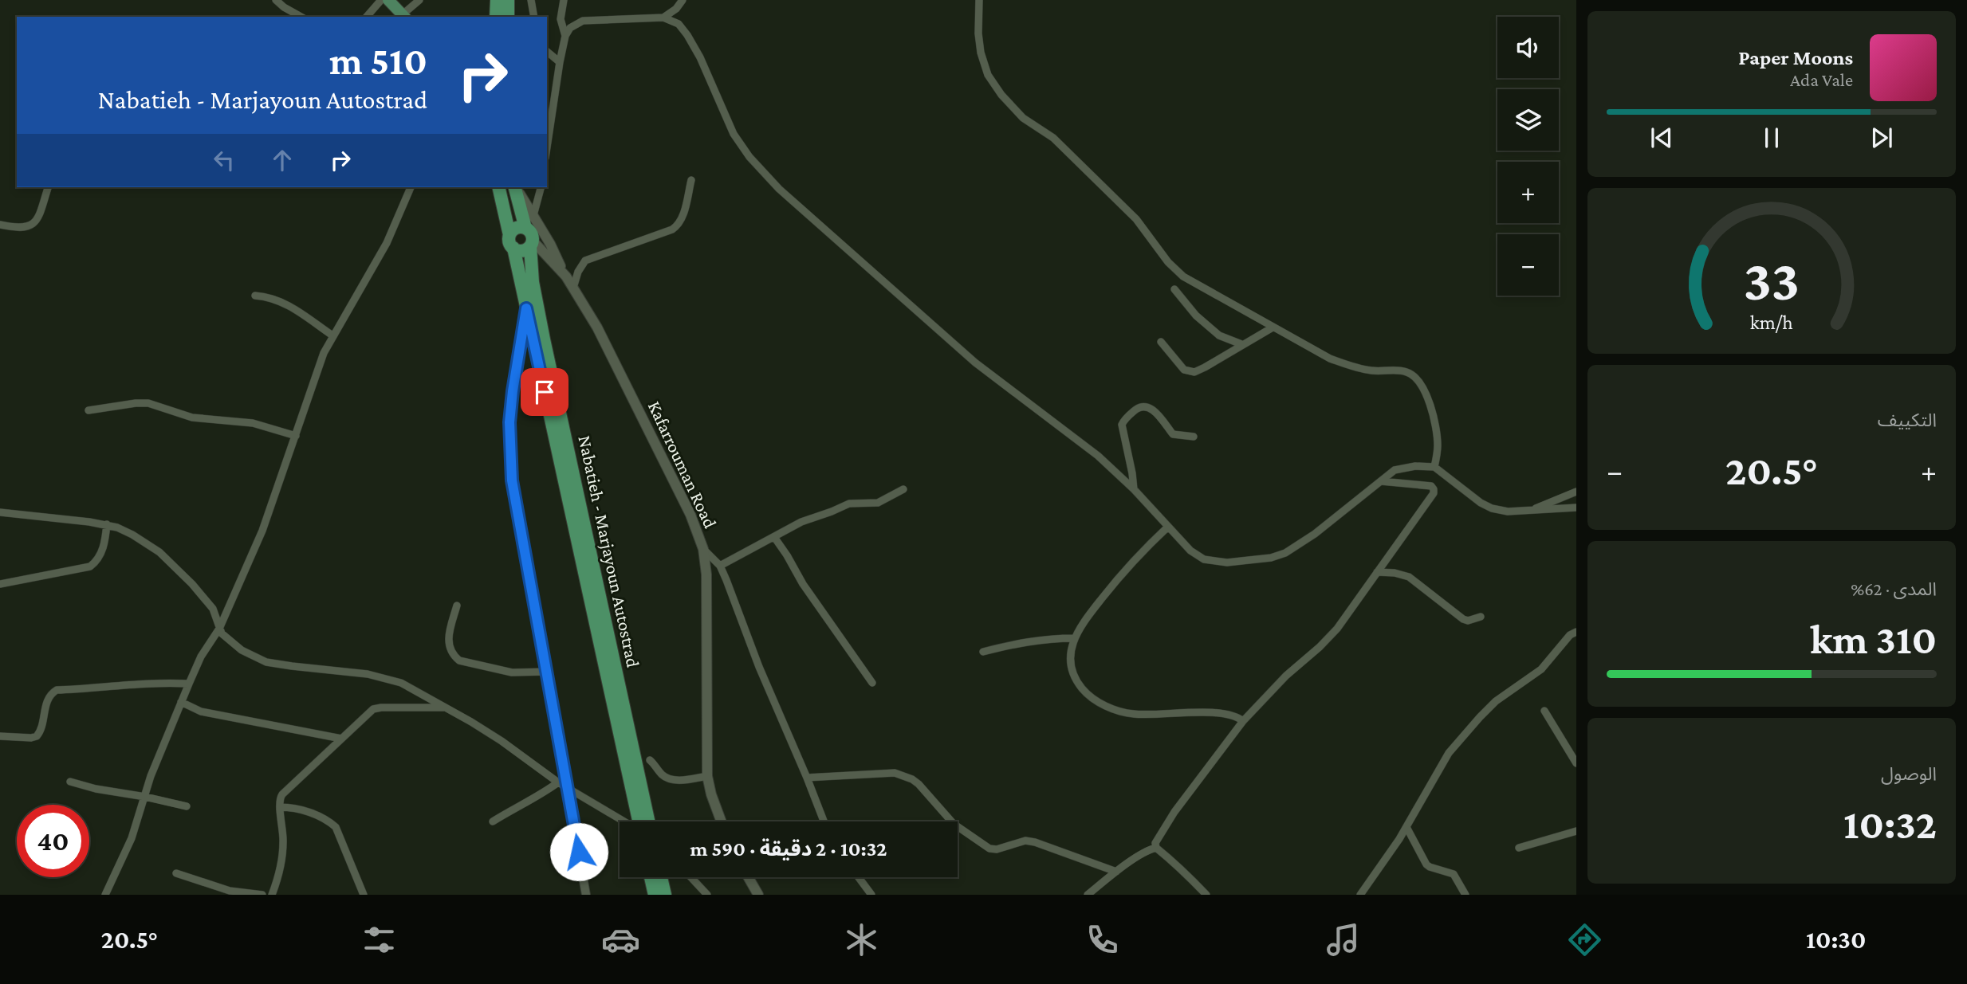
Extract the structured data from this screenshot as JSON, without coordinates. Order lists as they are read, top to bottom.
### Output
{
  "streets": {
    "highway": ["Nabatieh - Marjayoun Autostrad"],
    "main road": ["Kafarrouman Road"]
  },
  "crossings": [
    ["Kafarrouman Road", "Nabatieh - Marjayoun Autostrad"]
  ],
  "page": {
    "map_buttons": ["+", "−"],
    "turn": ["510 m", "Nabatieh - Marjayoun Autostrad"],
    "song": ["Paper Moons", "Ada Vale"],
    "tile": [
      "التكييف",
      ["المدى · 62%", "310 km"],
      ["الوصول", "10:32"]
    ],
    "heat": ["−", "20.5°", "+"],
    "limit": "40",
    "trip": "10:32 · 2 دقيقة · 590 m",
    "tabs": ["10:30", "20.5°"],
    "gauge": ["33", "km/h"]
  }
}
